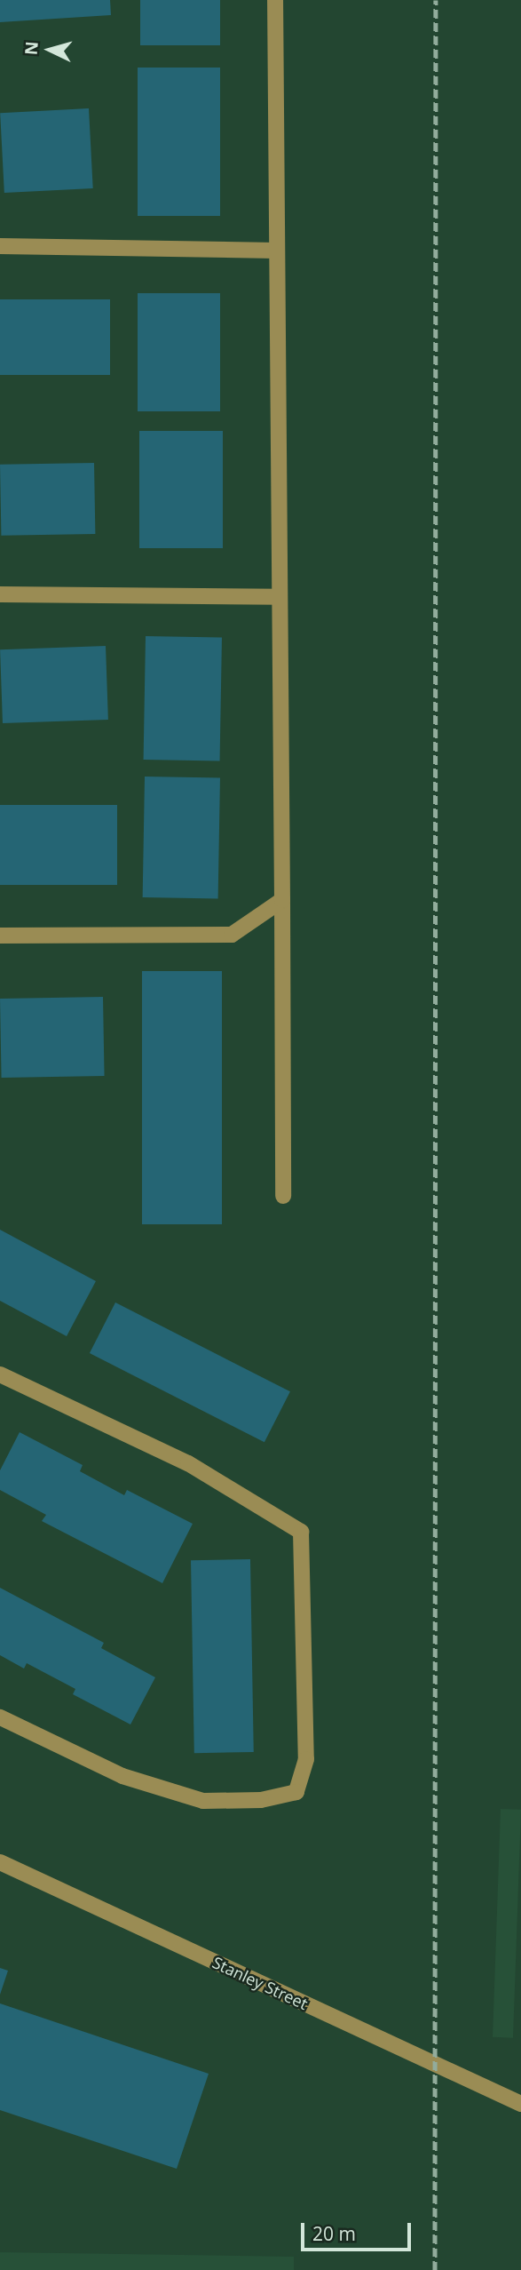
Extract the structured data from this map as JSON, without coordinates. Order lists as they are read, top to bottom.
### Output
{
  "streets": {
    "street": ["Stanley Street"]
  },
  "scale_bar": "20 m",
  "north": "left"
}
